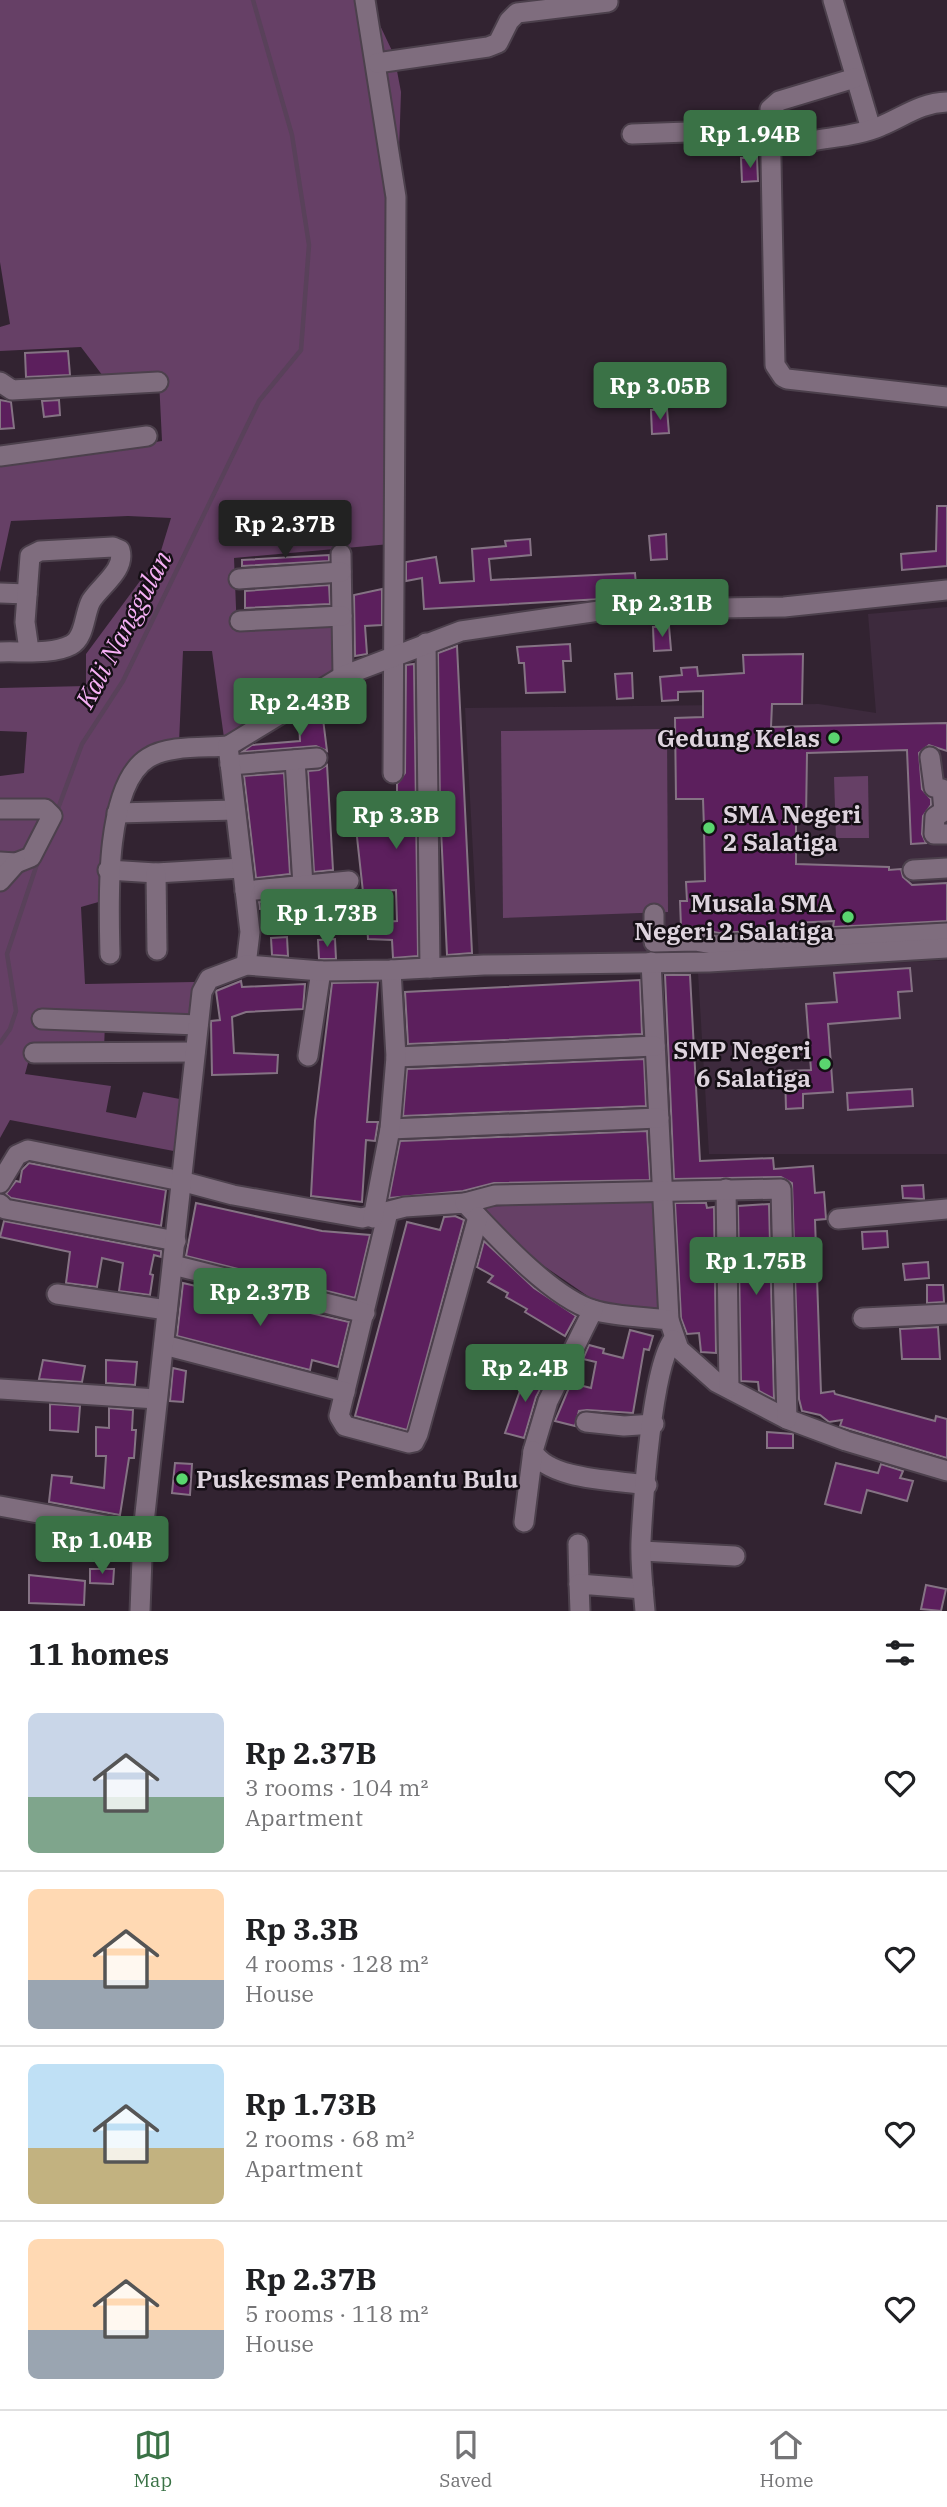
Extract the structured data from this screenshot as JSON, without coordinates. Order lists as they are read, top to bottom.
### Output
{
  "water": ["Kali Nanggulan"],
  "places": [
    "Gedung Kelas",
    "SMA Negeri 2 Salatiga",
    "Musala SMA Negeri 2 Salatiga",
    "SMP Negeri 6 Salatiga",
    "Puskesmas Pembantu Bulu"
  ],
  "page": {
    "price": [
      "Rp 1.94B",
      "Rp 3.05B",
      "Rp 2.37B",
      "Rp 2.31B",
      "Rp 2.43B",
      "Rp 3.3B",
      "Rp 1.73B",
      "Rp 1.75B",
      "Rp 2.37B",
      "Rp 2.4B",
      "Rp 1.04B"
    ],
    "heading": "11 homes",
    "list": [
      {
        "name": "Rp 2.37B",
        "note": "3 rooms · 104 m² · Apartment"
      },
      {
        "name": "Rp 3.3B",
        "note": "4 rooms · 128 m² · House"
      },
      {
        "name": "Rp 1.73B",
        "note": "2 rooms · 68 m² · Apartment"
      },
      {
        "name": "Rp 2.37B",
        "note": "5 rooms · 118 m² · House"
      }
    ],
    "tabs": ["Map", "Saved", "Home"]
  }
}
